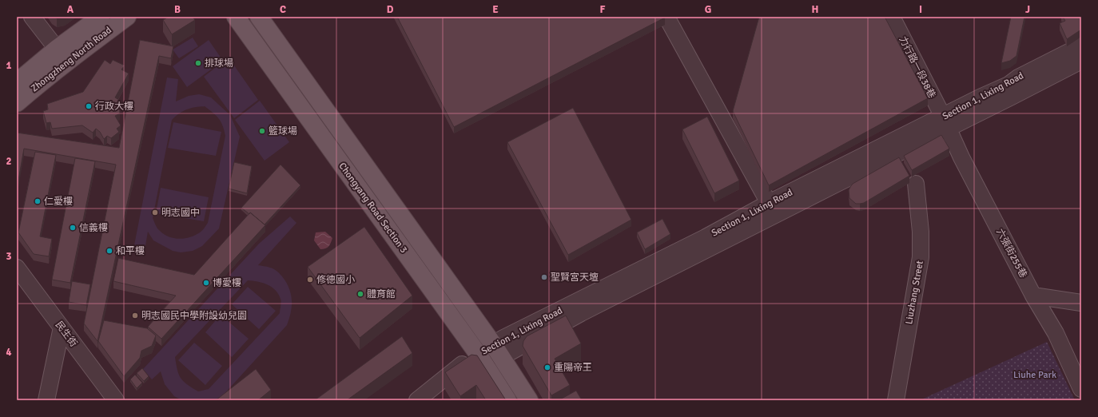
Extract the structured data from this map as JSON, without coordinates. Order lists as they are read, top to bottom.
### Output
{
  "streets": {
    "main road": ["Zhongzheng North Road", "Chongyang Road Section 3"],
    "street": [
      "力行路一段38巷",
      "Section 1, Lixing Road",
      "六張街255巷",
      "Liuzhang Street",
      "民生街"
    ]
  },
  "crossings": [
    ["力行路一段38巷", "Section 1, Lixing Road"],
    ["力行路一段38巷", "六張街255巷"],
    ["Section 1, Lixing Road", "Chongyang Road Section 3"],
    ["Section 1, Lixing Road", "六張街255巷"]
  ],
  "parks": ["Liuhe Park"],
  "places": [
    "排球場",
    "行政大樓",
    "籃球場",
    "仁愛樓",
    "明志國中",
    "信義樓",
    "和平樓",
    "聖賢宮天壇",
    "修德國小",
    "博愛樓",
    "體育館",
    "明志國民中學附設幼兒園",
    "重陽帝王"
  ],
  "grid": {
    "columns": [
      "A",
      "B",
      "C",
      "D",
      "E",
      "F",
      "G",
      "H",
      "I",
      "J"
    ],
    "rows": [
      "1",
      "2",
      "3",
      "4"
    ]
  }
}
